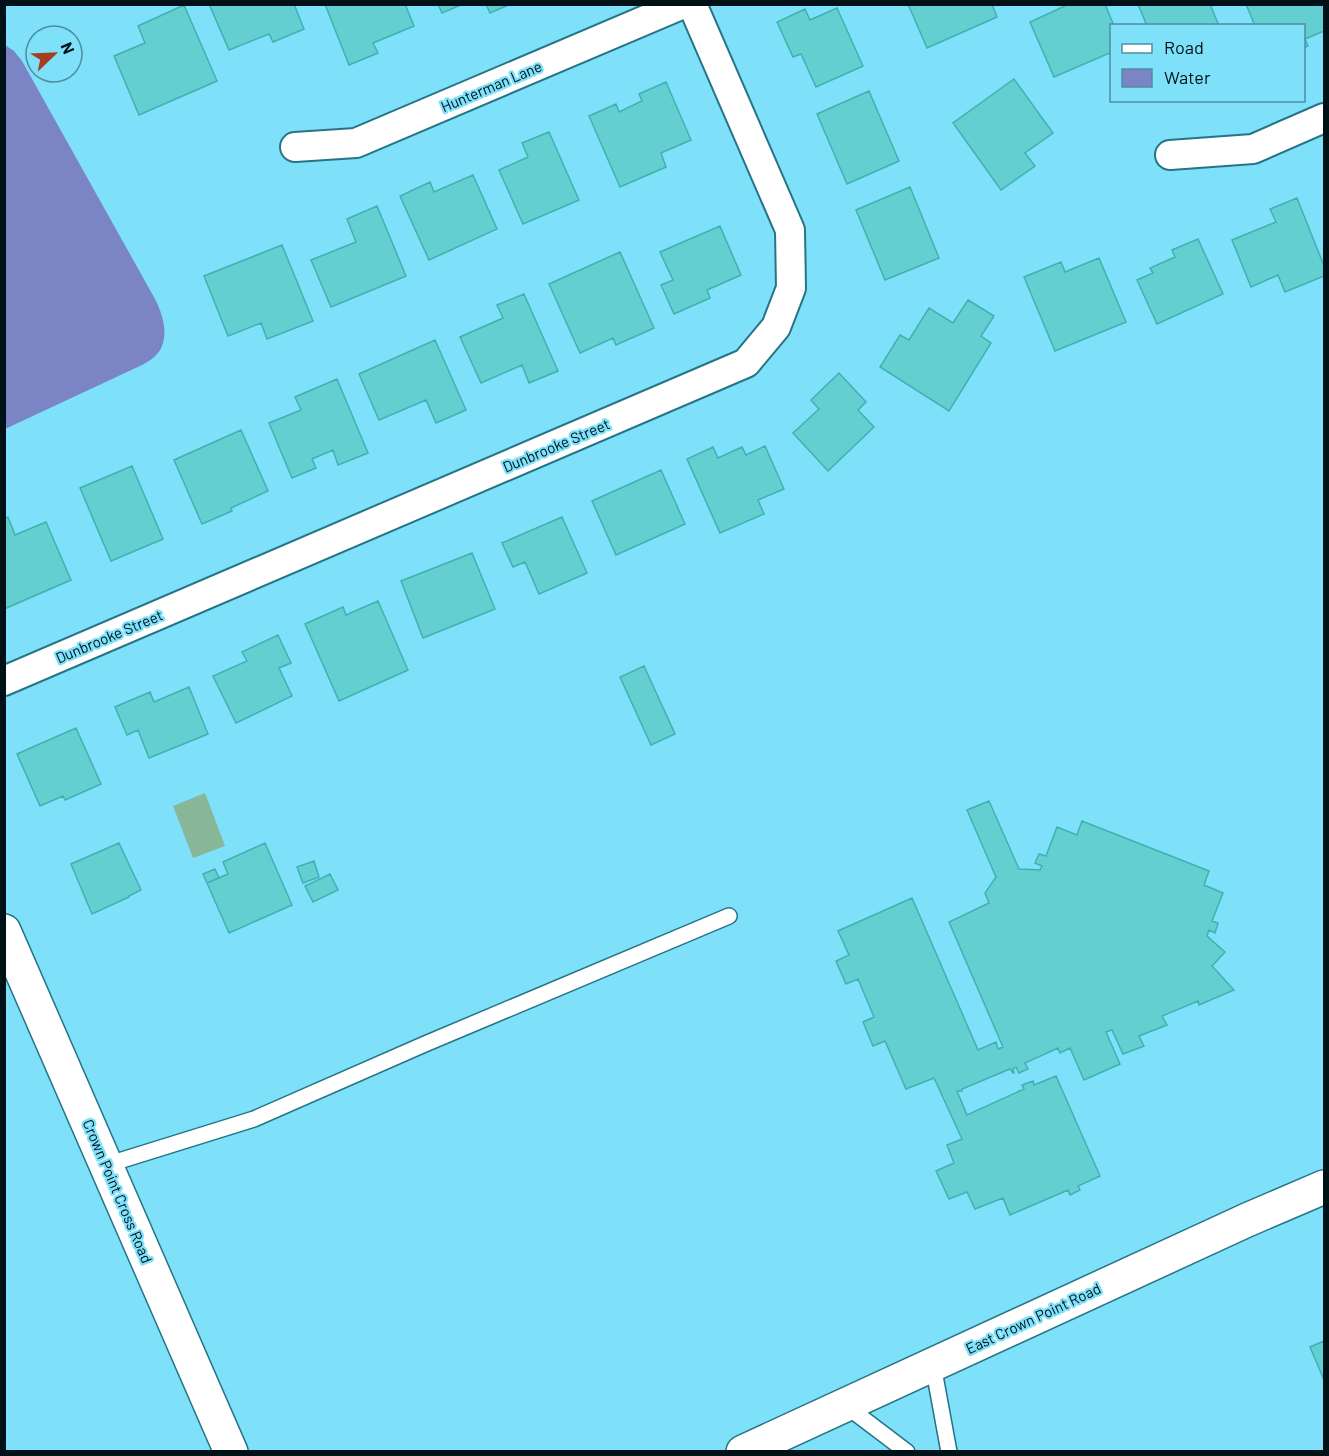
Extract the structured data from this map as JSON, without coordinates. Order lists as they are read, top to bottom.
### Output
{
  "streets": {
    "street": [
      "Hunterman Lane",
      "Dunbrooke Street",
      "Crown Point Cross Road",
      "East Crown Point Road"
    ]
  },
  "legend": ["Road", "Water"],
  "north": "top right"
}
